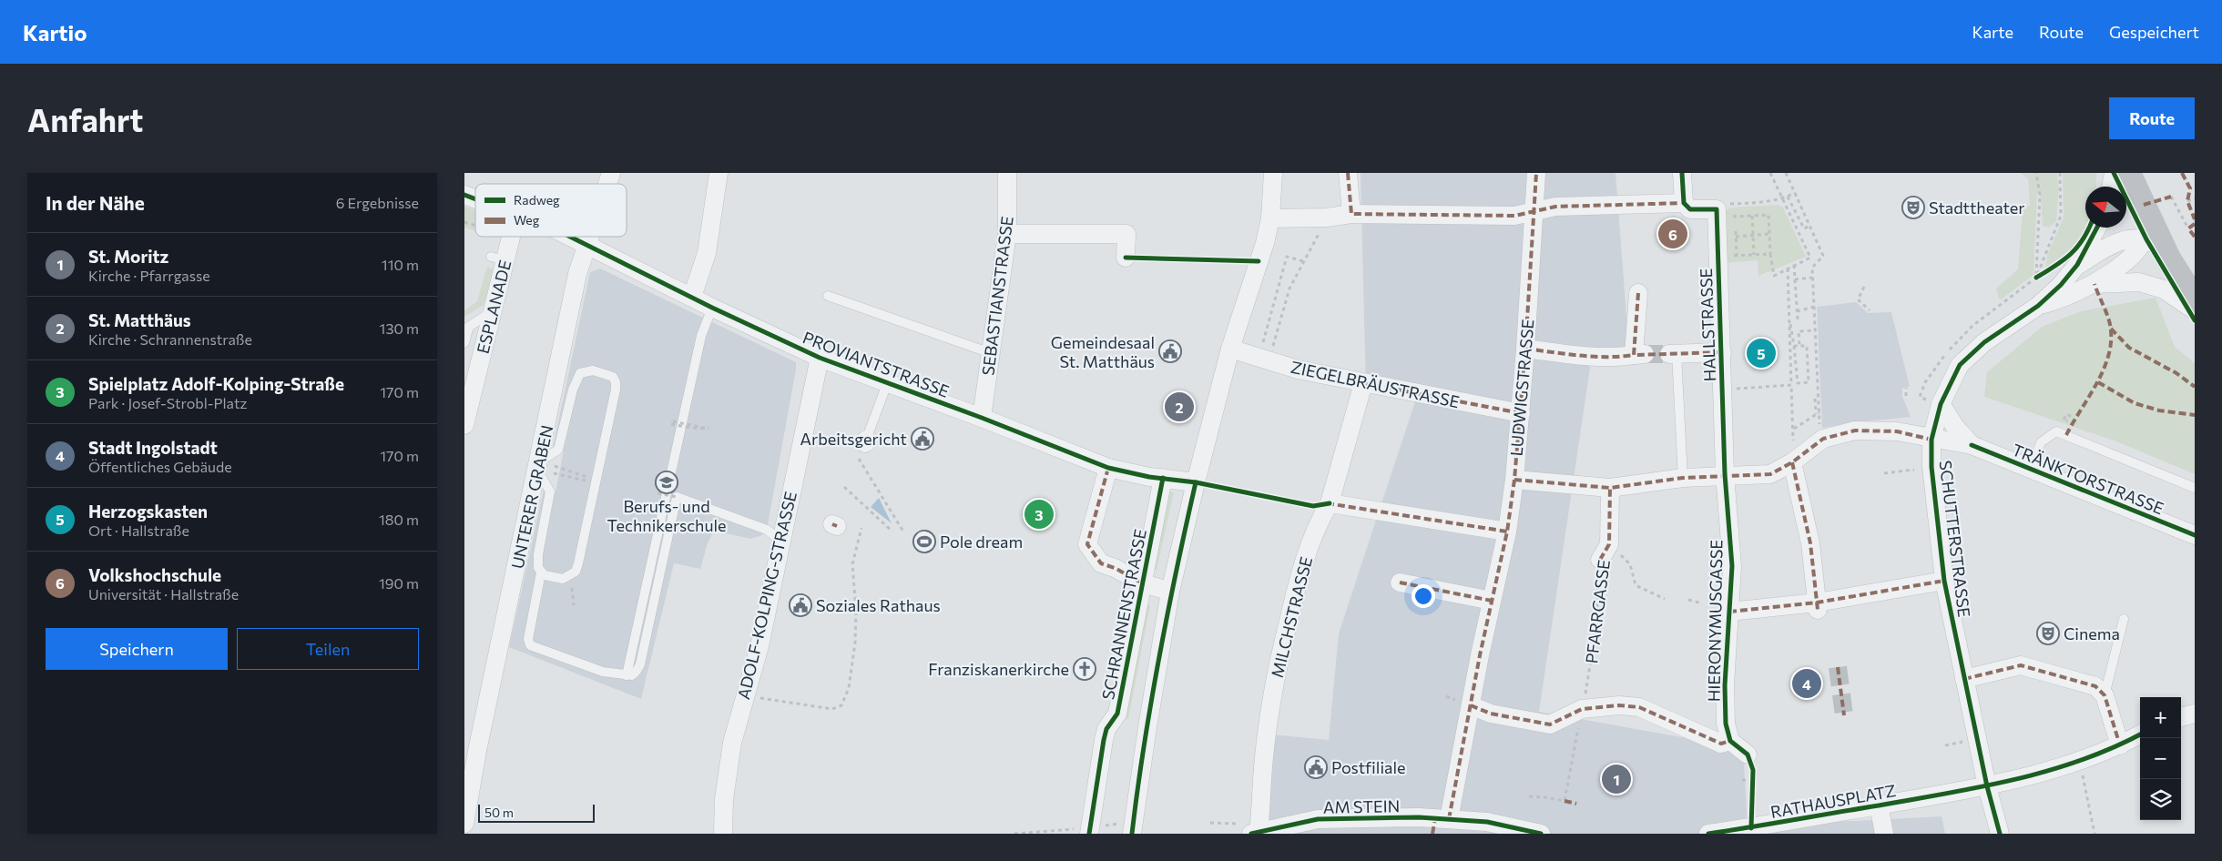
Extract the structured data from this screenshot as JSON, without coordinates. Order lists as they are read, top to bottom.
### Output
{
  "streets": {
    "street": [
      "SEBASTIANSTRASSE",
      "ESPLANADE",
      "HALLSTRASSE",
      "PROVIANTSTRASSE",
      "ZIEGELBRÄUSTRASSE",
      "LUDWIGSTRASSE",
      "TRÄNKTORSTRASSE",
      "UNTERER GRABEN",
      "SCHUTTERSTRASSE",
      "ADOLF-KOLPING-STRASSE",
      "PFARRGASSE",
      "SCHRANNENSTRASSE",
      "MILCHSTRASSE",
      "HIERONYMUSGASSE",
      "RATHAUSPLATZ",
      "AM STEIN"
    ]
  },
  "crossings": [
    ["SEBASTIANSTRASSE", "PROVIANTSTRASSE"],
    ["HALLSTRASSE", "LUDWIGSTRASSE"],
    ["HALLSTRASSE", "TRÄNKTORSTRASSE"],
    ["HALLSTRASSE", "HIERONYMUSGASSE"],
    ["PROVIANTSTRASSE", "UNTERER GRABEN"],
    ["PROVIANTSTRASSE", "ADOLF-KOLPING-STRASSE"],
    ["PROVIANTSTRASSE", "SCHRANNENSTRASSE"],
    ["ZIEGELBRÄUSTRASSE", "LUDWIGSTRASSE"],
    ["ZIEGELBRÄUSTRASSE", "MILCHSTRASSE"],
    ["LUDWIGSTRASSE", "TRÄNKTORSTRASSE"],
    ["LUDWIGSTRASSE", "AM STEIN"],
    ["TRÄNKTORSTRASSE", "SCHUTTERSTRASSE"],
    ["TRÄNKTORSTRASSE", "PFARRGASSE"],
    ["TRÄNKTORSTRASSE", "HIERONYMUSGASSE"],
    ["SCHUTTERSTRASSE", "RATHAUSPLATZ"],
    ["MILCHSTRASSE", "AM STEIN"]
  ],
  "places": {
    "theatre": ["Stadttheater", "Cinema"],
    "public building": [
      "Gemeindesaal St. Matthäus",
      "Arbeitsgericht",
      "Soziales Rathaus",
      "Postfiliale"
    ],
    "school or university": ["Berufs- und Technikerschule"],
    "sports": ["Pole dream"],
    "church": ["Franziskanerkirche"]
  },
  "legend": ["Radweg", "Weg"],
  "scale_bar": "50 m",
  "north": "left",
  "page": {
    "header": "Kartio",
    "nav": ["Karte", "Route", "Gespeichert"],
    "buttons": [
      "Route",
      ["Speichern", "Teilen"]
    ],
    "title": "Anfahrt",
    "heading": ["In der Nähe", "6 Ergebnisse"],
    "pins": [
      "6",
      "5",
      "2",
      "3",
      "4",
      "1"
    ],
    "list": [
      {
        "mark": "1",
        "name": "St. Moritz",
        "note": "Kirche · Pfarrgasse",
        "value": "110 m"
      },
      {
        "mark": "2",
        "name": "St. Matthäus",
        "note": "Kirche · Schrannenstraße",
        "value": "130 m"
      },
      {
        "mark": "3",
        "name": "Spielplatz Adolf-Kolping-Straße",
        "note": "Park · Josef-Strobl-Platz",
        "value": "170 m"
      },
      {
        "mark": "4",
        "name": "Stadt Ingolstadt",
        "note": "Öffentliches Gebäude",
        "value": "170 m"
      },
      {
        "mark": "5",
        "name": "Herzogskasten",
        "note": "Ort · Hallstraße",
        "value": "180 m"
      },
      {
        "mark": "6",
        "name": "Volkshochschule",
        "note": "Universität · Hallstraße",
        "value": "190 m"
      }
    ],
    "map_buttons": ["+", "−"],
    "scale": "50 m"
  }
}
